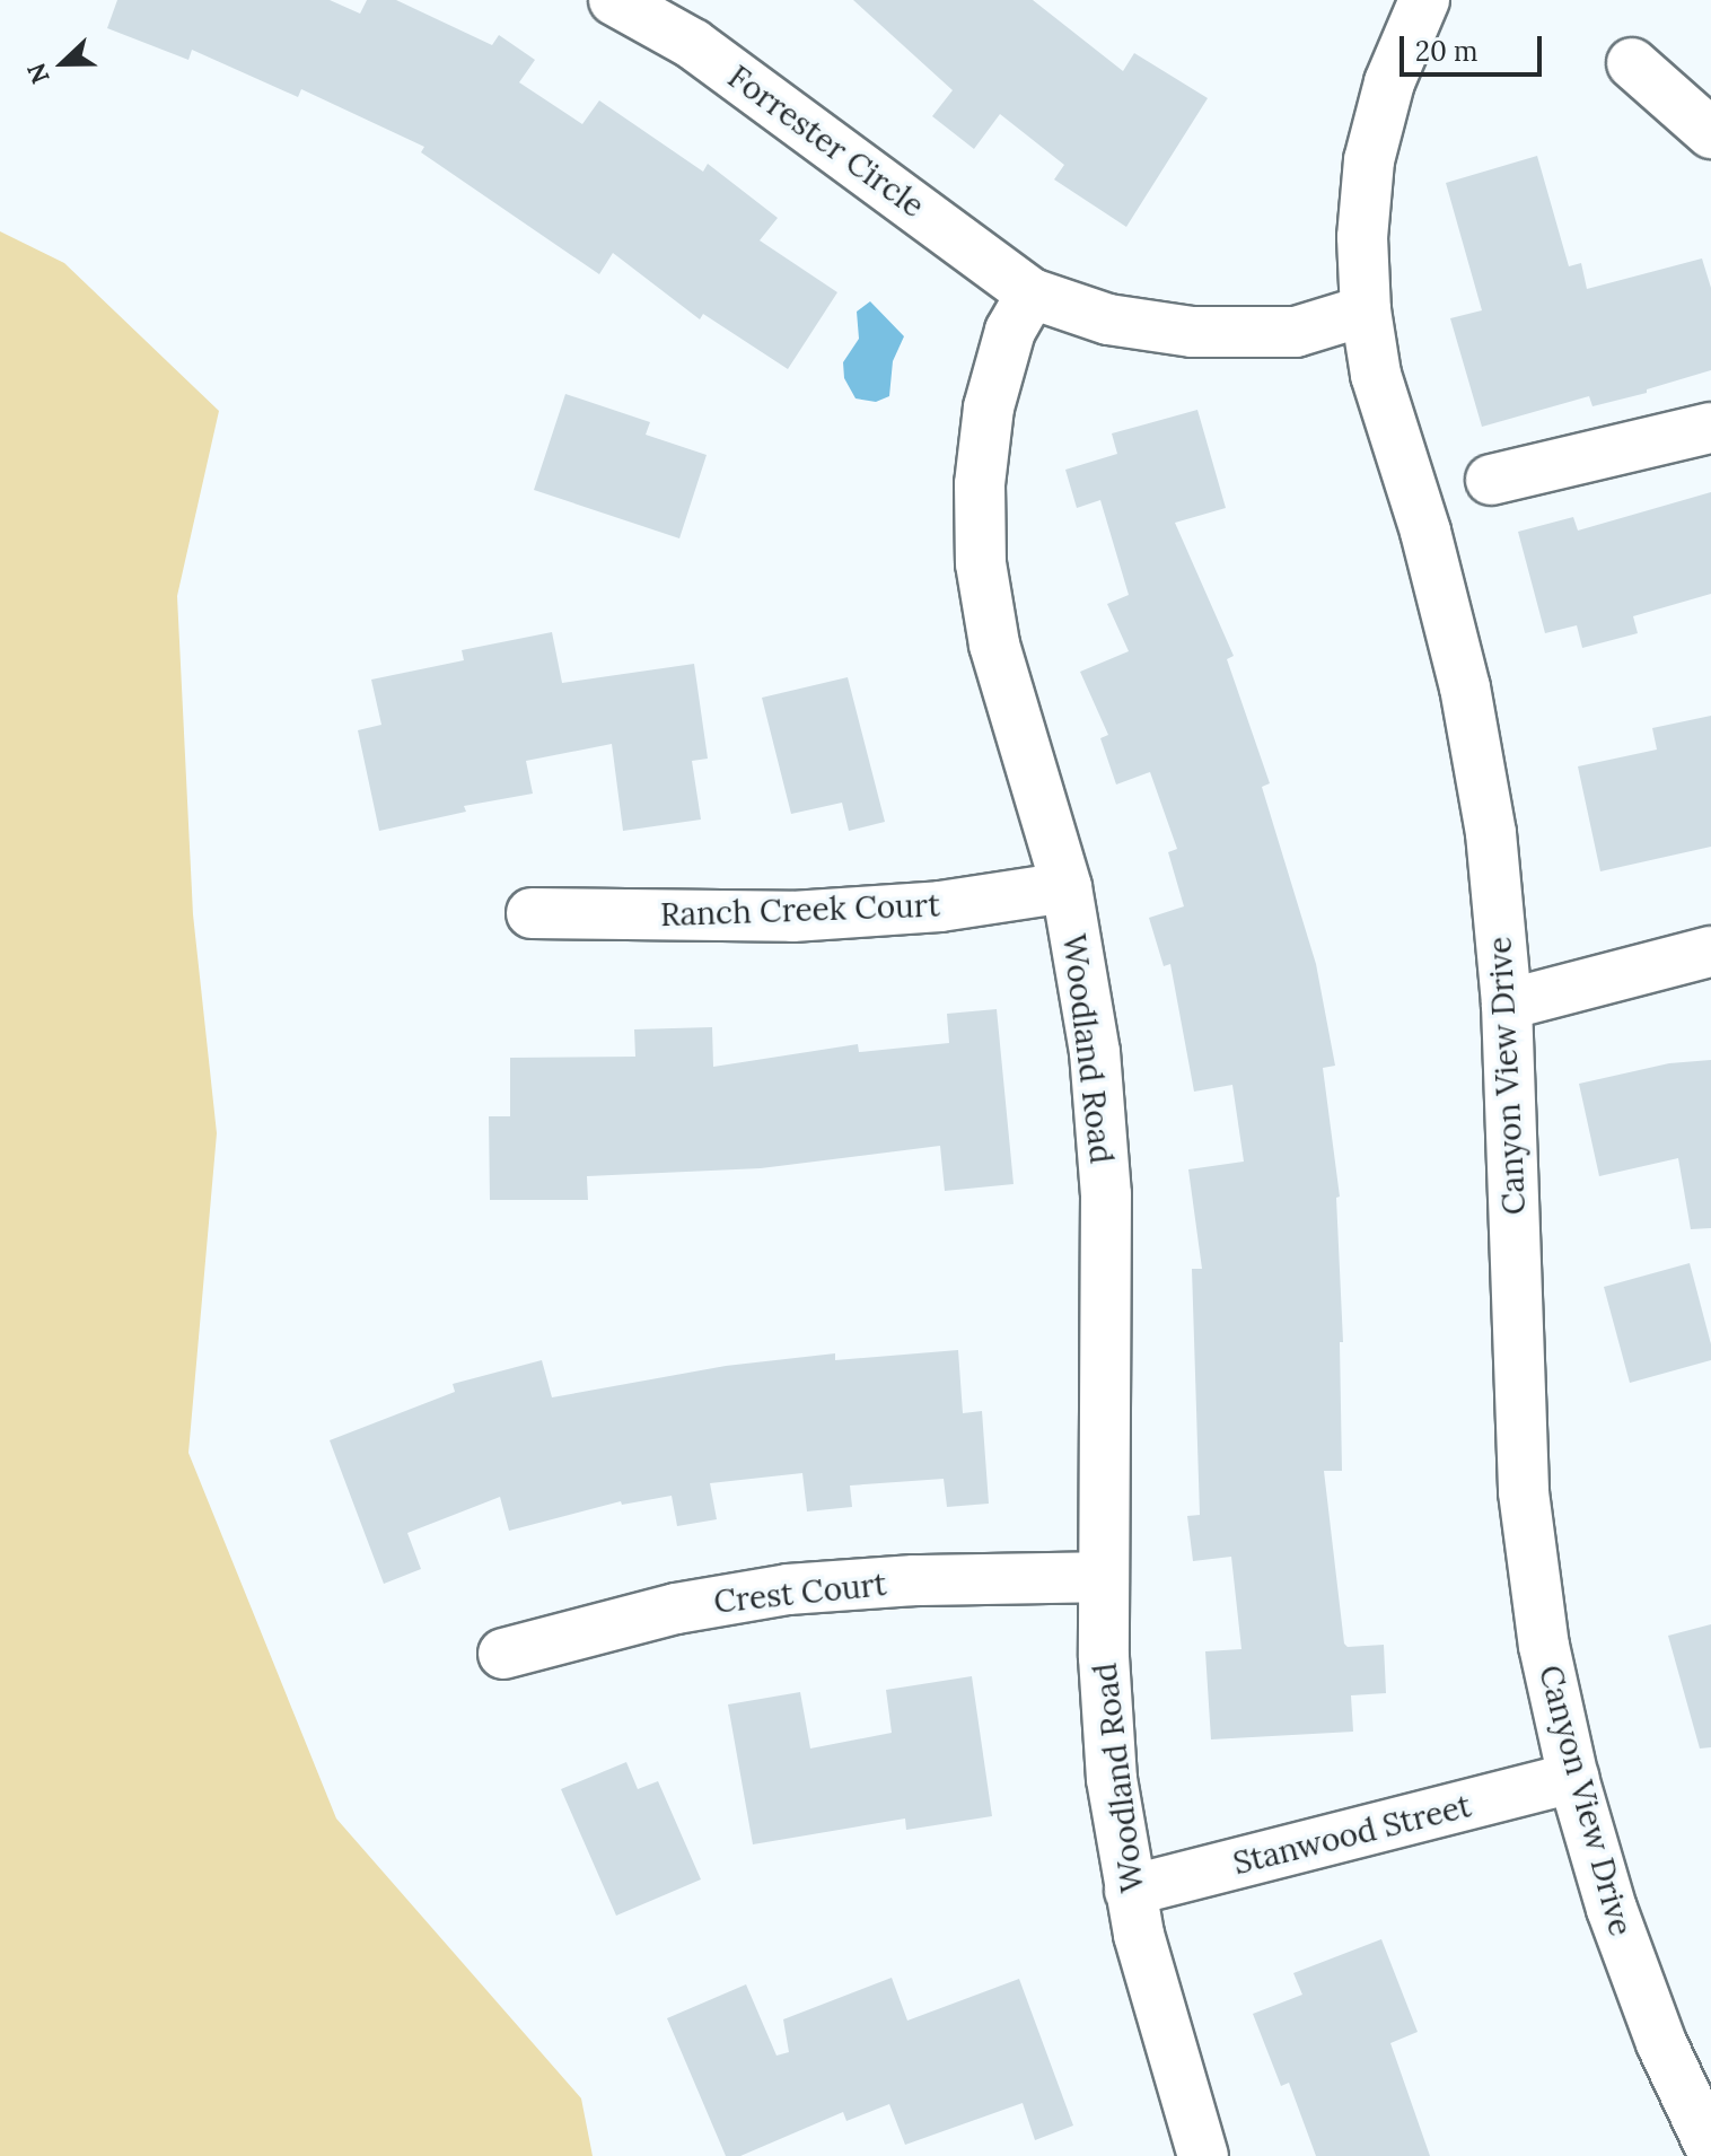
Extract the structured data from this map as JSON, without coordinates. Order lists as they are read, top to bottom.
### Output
{
  "streets": {
    "street": [
      "Forrester Circle",
      "Ranch Creek Court",
      "Woodland Road",
      "Canyon View Drive",
      "Crest Court",
      "Stanwood Street"
    ]
  },
  "crossings": [
    ["Forrester Circle", "Woodland Road"],
    ["Ranch Creek Court", "Woodland Road"],
    ["Woodland Road", "Crest Court"],
    ["Woodland Road", "Stanwood Street"],
    ["Canyon View Drive", "Stanwood Street"]
  ],
  "scale_bar": "20 m",
  "north": "left"
}
